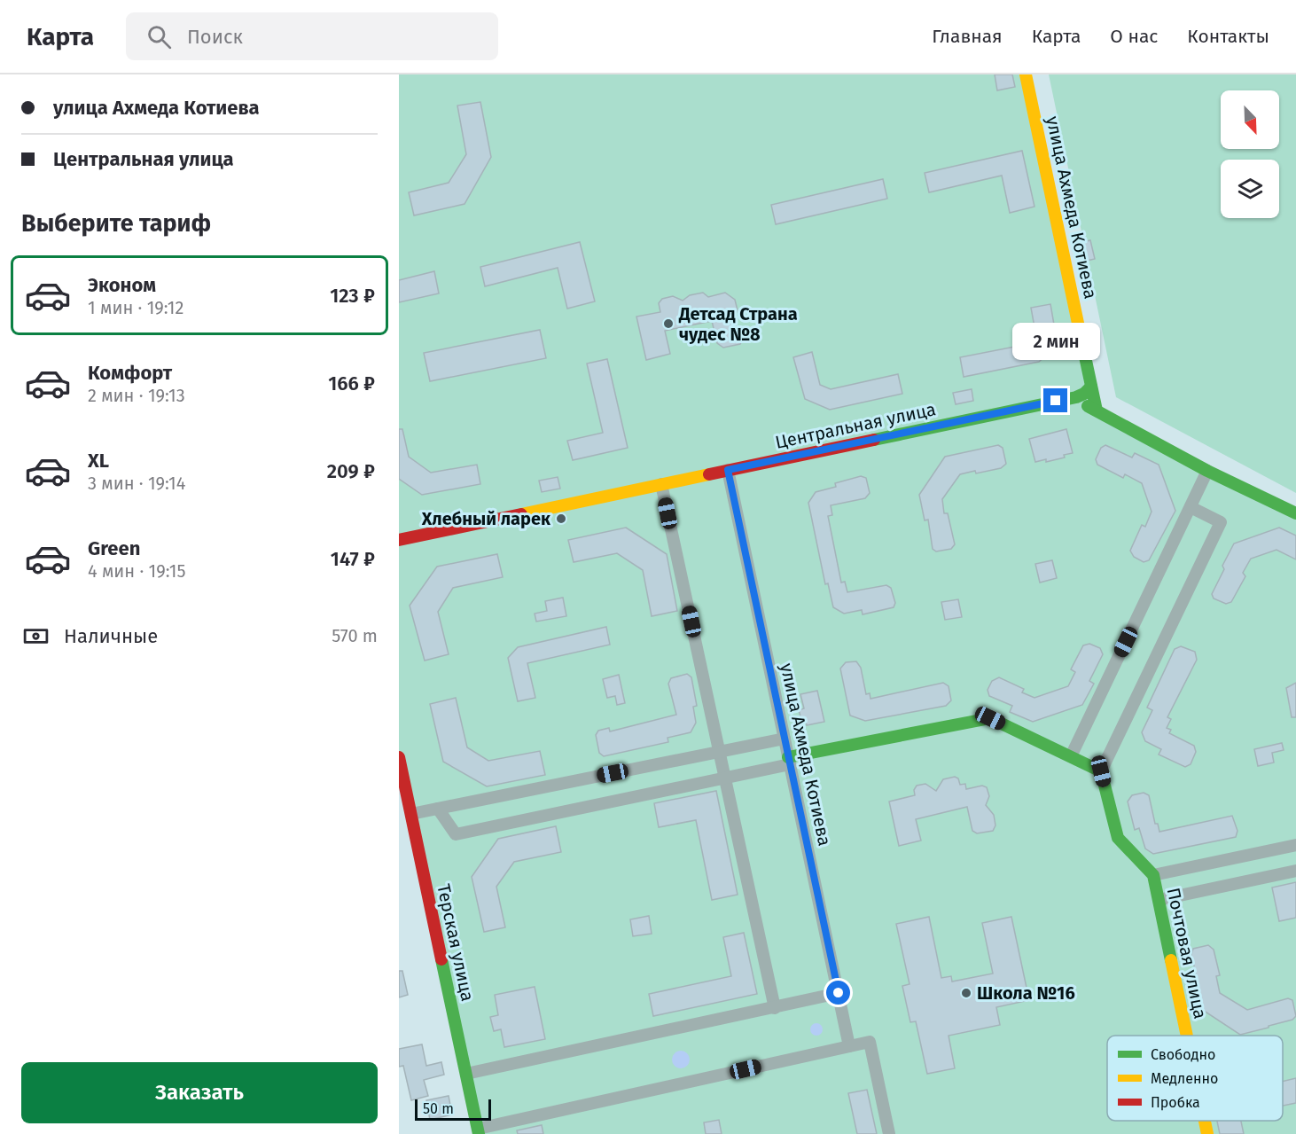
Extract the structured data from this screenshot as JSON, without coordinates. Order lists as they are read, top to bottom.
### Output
{
  "streets": {
    "street": [
      "улица Ахмеда Котиева",
      "Центральная улица",
      "Терская улица",
      "Почтовая улица"
    ]
  },
  "crossings": [
    ["улица Ахмеда Котиева", "Центральная улица"]
  ],
  "places": ["Детсад Страна чудес №8", "Хлебный ларек", "Школа №16"],
  "legend": ["Свободно", "Медленно", "Пробка"],
  "scale_bar": "50 m",
  "north": "bottom right",
  "page": {
    "header": "Карта",
    "search": "Поиск",
    "nav": [
      "Главная",
      "Карта",
      "О нас",
      "Контакты"
    ],
    "banner": ["улица Ахмеда Котиева", "Центральная улица"],
    "heading": "Выберите тариф",
    "list": [
      {
        "name": "Эконом",
        "note": "1 мин · 19:12",
        "value": "123 ₽"
      },
      {
        "name": "Комфорт",
        "note": "2 мин · 19:13",
        "value": "166 ₽"
      },
      {
        "name": "XL",
        "note": "3 мин · 19:14",
        "value": "209 ₽"
      },
      {
        "name": "Green",
        "note": "4 мин · 19:15",
        "value": "147 ₽"
      }
    ],
    "bubble": "2 мин",
    "pay": ["Наличные", "570 m"],
    "buttons": "Заказать",
    "scale": "50 m"
  }
}
